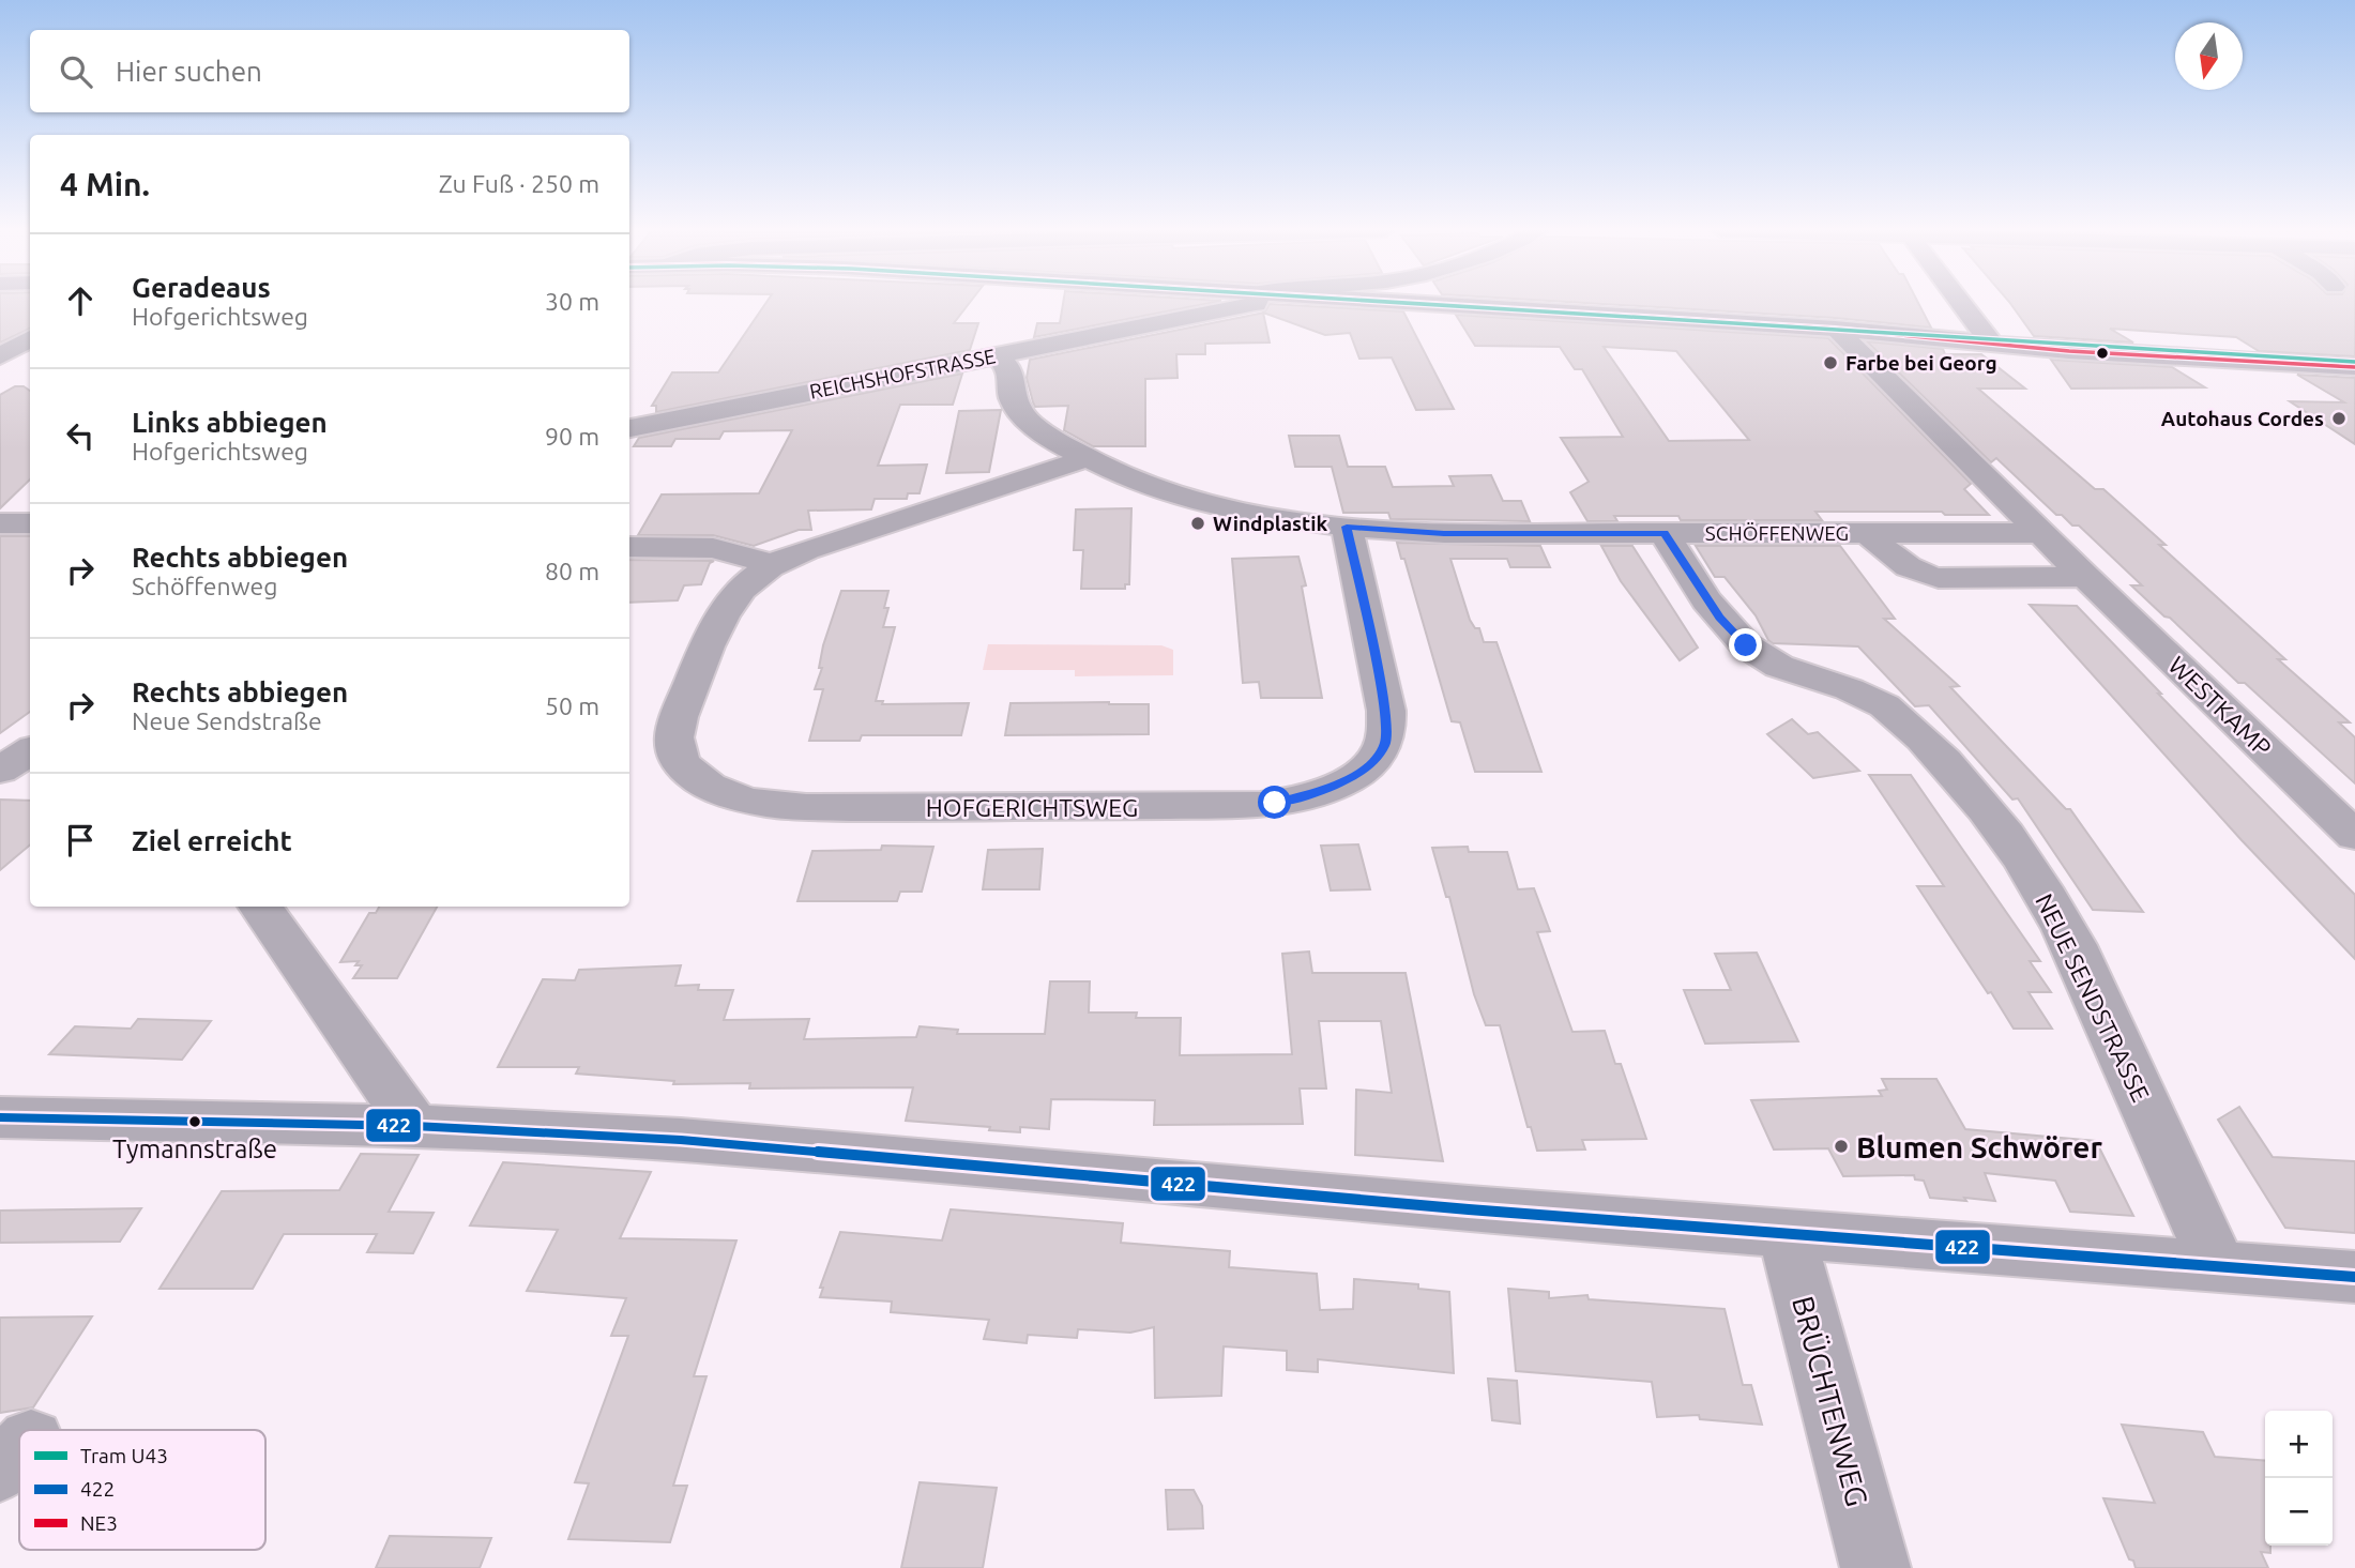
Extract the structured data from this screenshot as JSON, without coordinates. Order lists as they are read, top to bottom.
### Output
{
  "streets": {
    "street": [
      "REICHSHOFSTRASSE",
      "SCHÖFFENWEG",
      "WESTKAMP",
      "HOFGERICHTSWEG",
      "NEUE SENDSTRASSE",
      "BRÜCHTENWEG"
    ]
  },
  "crossings": [
    ["REICHSHOFSTRASSE", "SCHÖFFENWEG"],
    ["SCHÖFFENWEG", "WESTKAMP"],
    ["SCHÖFFENWEG", "HOFGERICHTSWEG"],
    ["SCHÖFFENWEG", "NEUE SENDSTRASSE"]
  ],
  "places": [
    "Farbe bei Georg",
    "Autohaus Cordes",
    "Windplastik",
    "Tymannstraße",
    "Blumen Schwörer"
  ],
  "lines": ["tram line U43", "transit line NE3", "transit line 422"],
  "legend": ["Tram U43", "422", "NE3"],
  "north": "bottom",
  "page": {
    "search": "Hier suchen",
    "heading": ["4 Min.", "Zu Fuß · 250 m"],
    "list": [
      ["Geradeaus", "Hofgerichtsweg", "30 m"],
      ["Links abbiegen", "Hofgerichtsweg", "90 m"],
      ["Rechts abbiegen", "Schöffenweg", "80 m"],
      ["Rechts abbiegen", "Neue Sendstraße", "50 m"],
      "Ziel erreicht"
    ],
    "map_buttons": ["+", "−"]
  }
}
